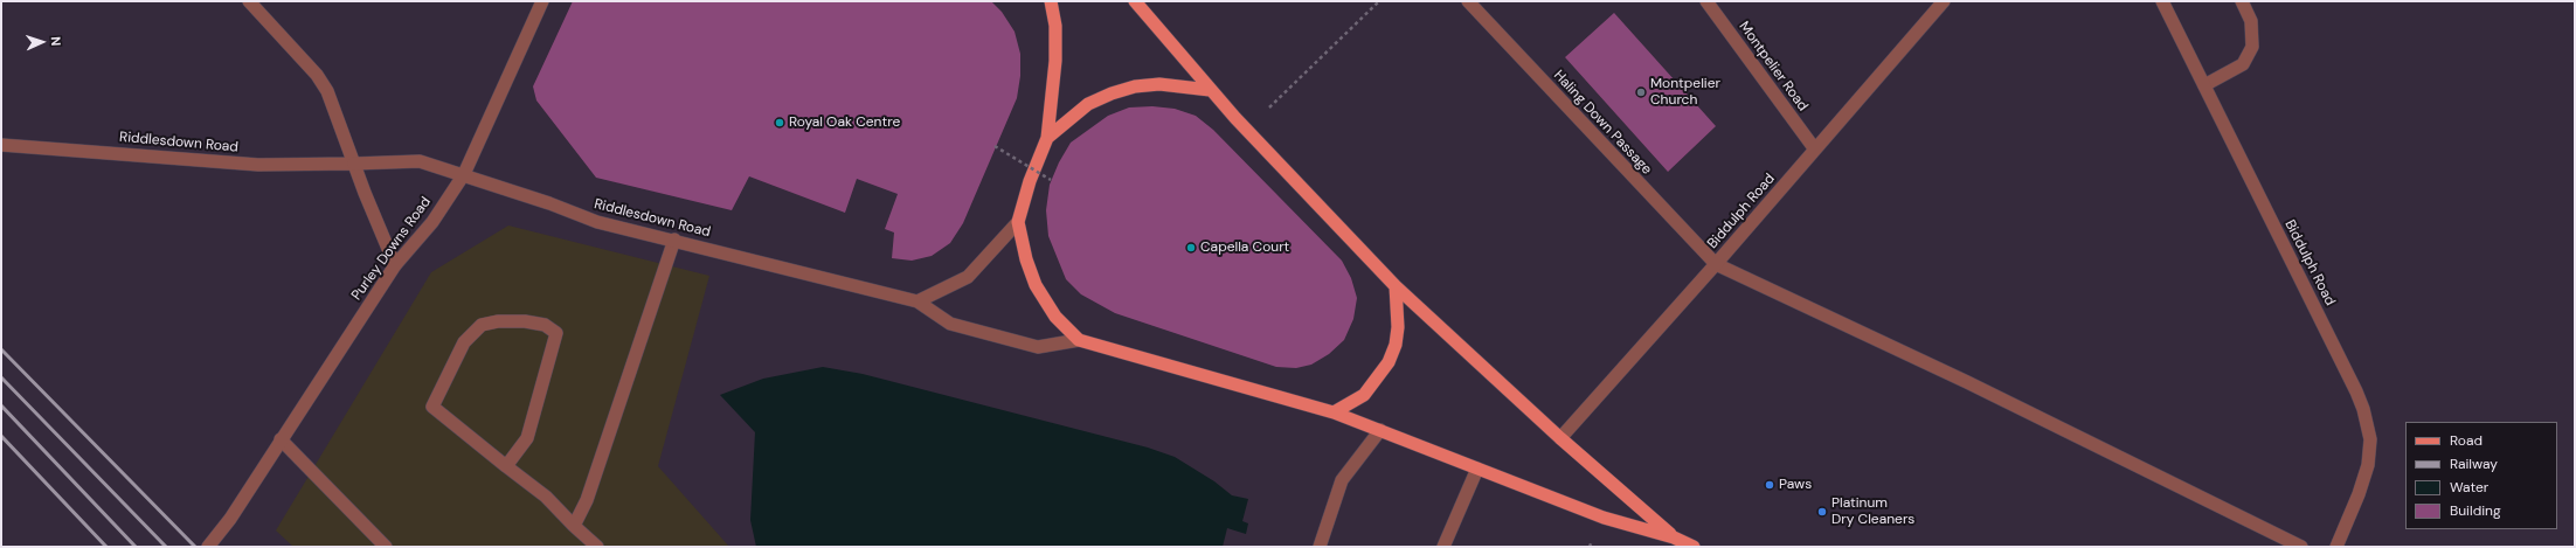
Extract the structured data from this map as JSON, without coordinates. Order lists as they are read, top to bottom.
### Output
{
  "streets": {
    "street": [
      "Montpelier Road",
      "Haling Down Passage",
      "Riddlesdown Road",
      "Biddulph Road",
      "Purley Downs Road"
    ]
  },
  "crossings": [
    ["Montpelier Road", "Biddulph Road"],
    ["Haling Down Passage", "Biddulph Road"],
    ["Riddlesdown Road", "Purley Downs Road"]
  ],
  "places": [
    "Montpelier Church",
    "Royal Oak Centre",
    "Capella Court",
    "Paws",
    "Platinum Dry Cleaners"
  ],
  "legend": [
    "Road",
    "Railway",
    "Water",
    "Building"
  ],
  "north": "right"
}
